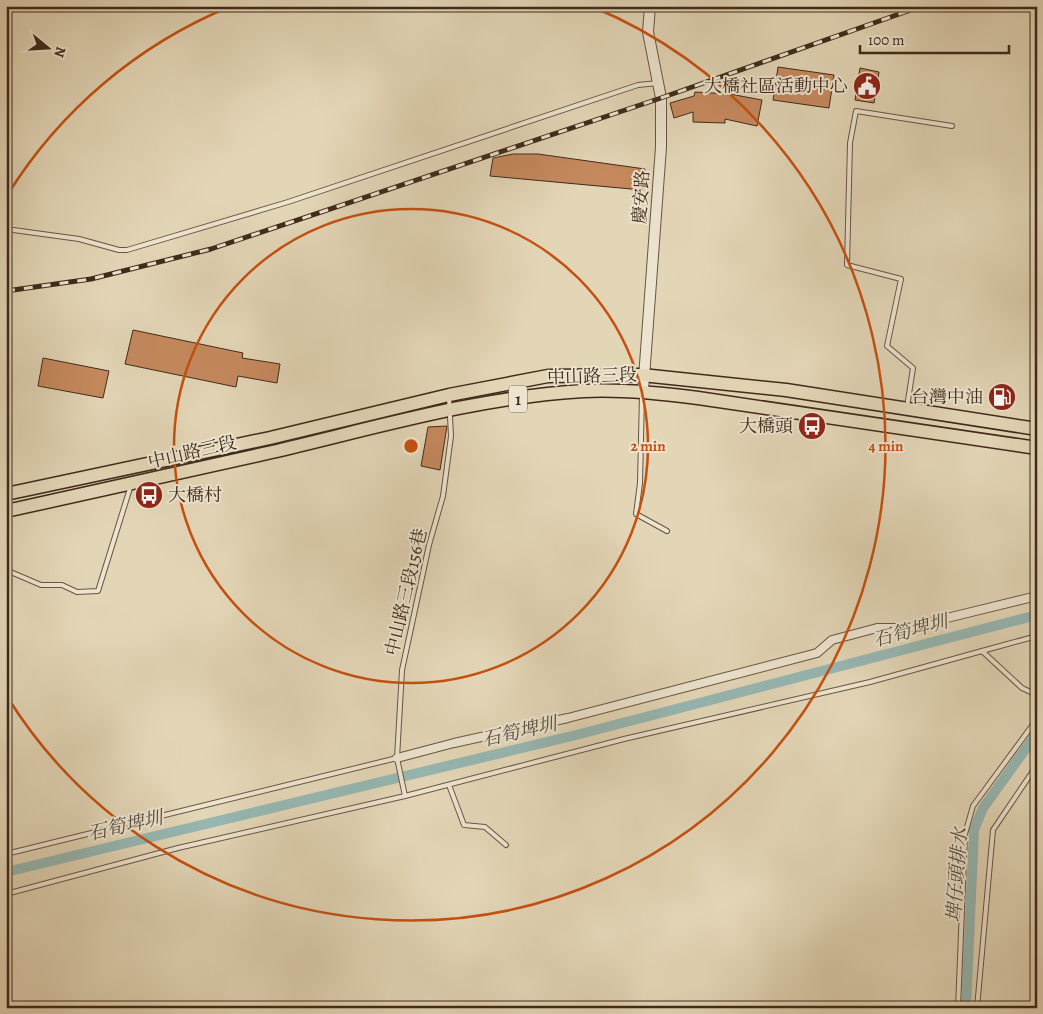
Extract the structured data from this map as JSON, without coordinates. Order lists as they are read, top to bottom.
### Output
{
  "streets": {
    "main road": ["中山路三段", "1"],
    "street": ["慶安路"],
    "lane": ["中山路三段156巷"]
  },
  "crossings": [
    ["慶安路", "中山路三段"],
    ["中山路三段", "中山路三段156巷"]
  ],
  "water": ["石筍埤圳", "埤仔頭排水"],
  "places": {
    "public building": ["大橋社區活動中心"],
    "fuel station": ["台灣中油"],
    "bus stop": ["大橋頭", "大橋村"]
  },
  "scale_bar": "100 m",
  "north": "right",
  "rings": ["2 min", "4 min"]
}
